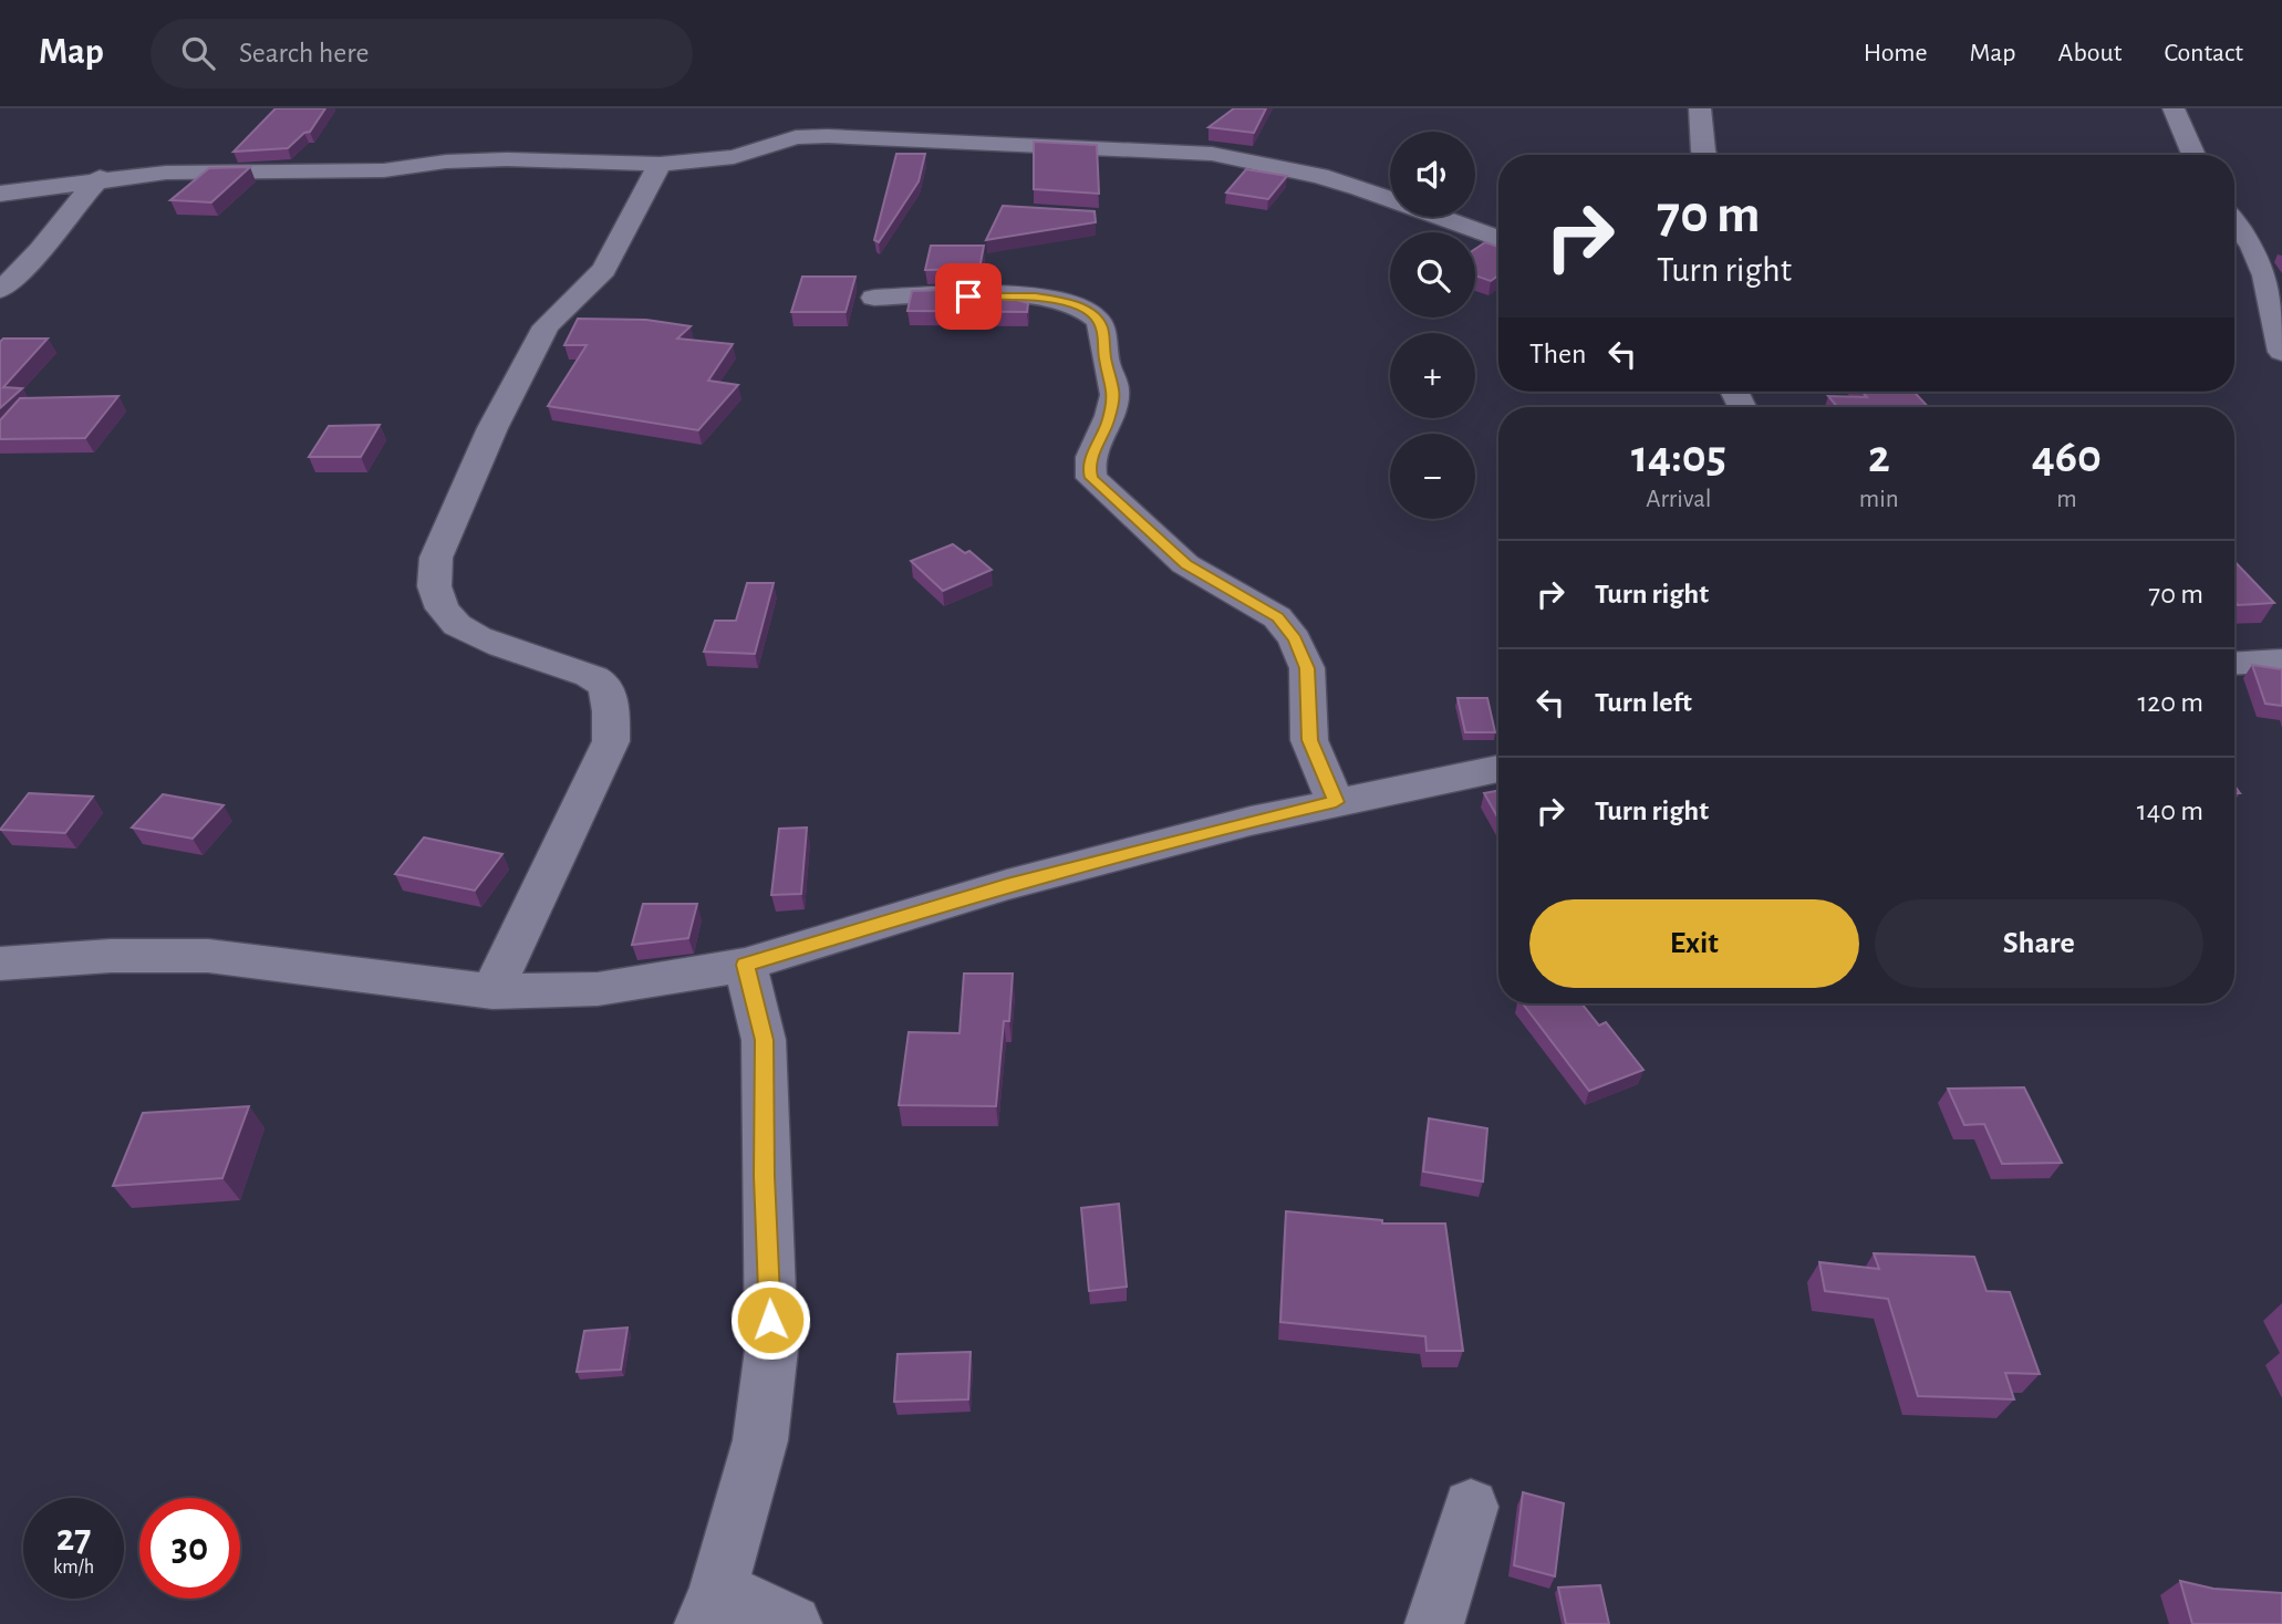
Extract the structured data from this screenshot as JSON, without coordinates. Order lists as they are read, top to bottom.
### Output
{
  "page": {
    "header": "Map",
    "search": "Search here",
    "nav": [
      "Home",
      "Map",
      "About",
      "Contact"
    ],
    "map_buttons": ["+", "−"],
    "turn": ["70 m", "Turn right"],
    "then": "Then",
    "eta": [
      "14:05",
      "Arrival",
      "2",
      "min",
      "460",
      "m"
    ],
    "list": [
      {
        "name": "Turn right",
        "value": "70 m"
      },
      {
        "name": "Turn left",
        "value": "120 m"
      },
      {
        "name": "Turn right",
        "value": "140 m"
      }
    ],
    "buttons": ["Exit", "Share"],
    "speed": "27 km/h",
    "limit": "30"
  }
}
